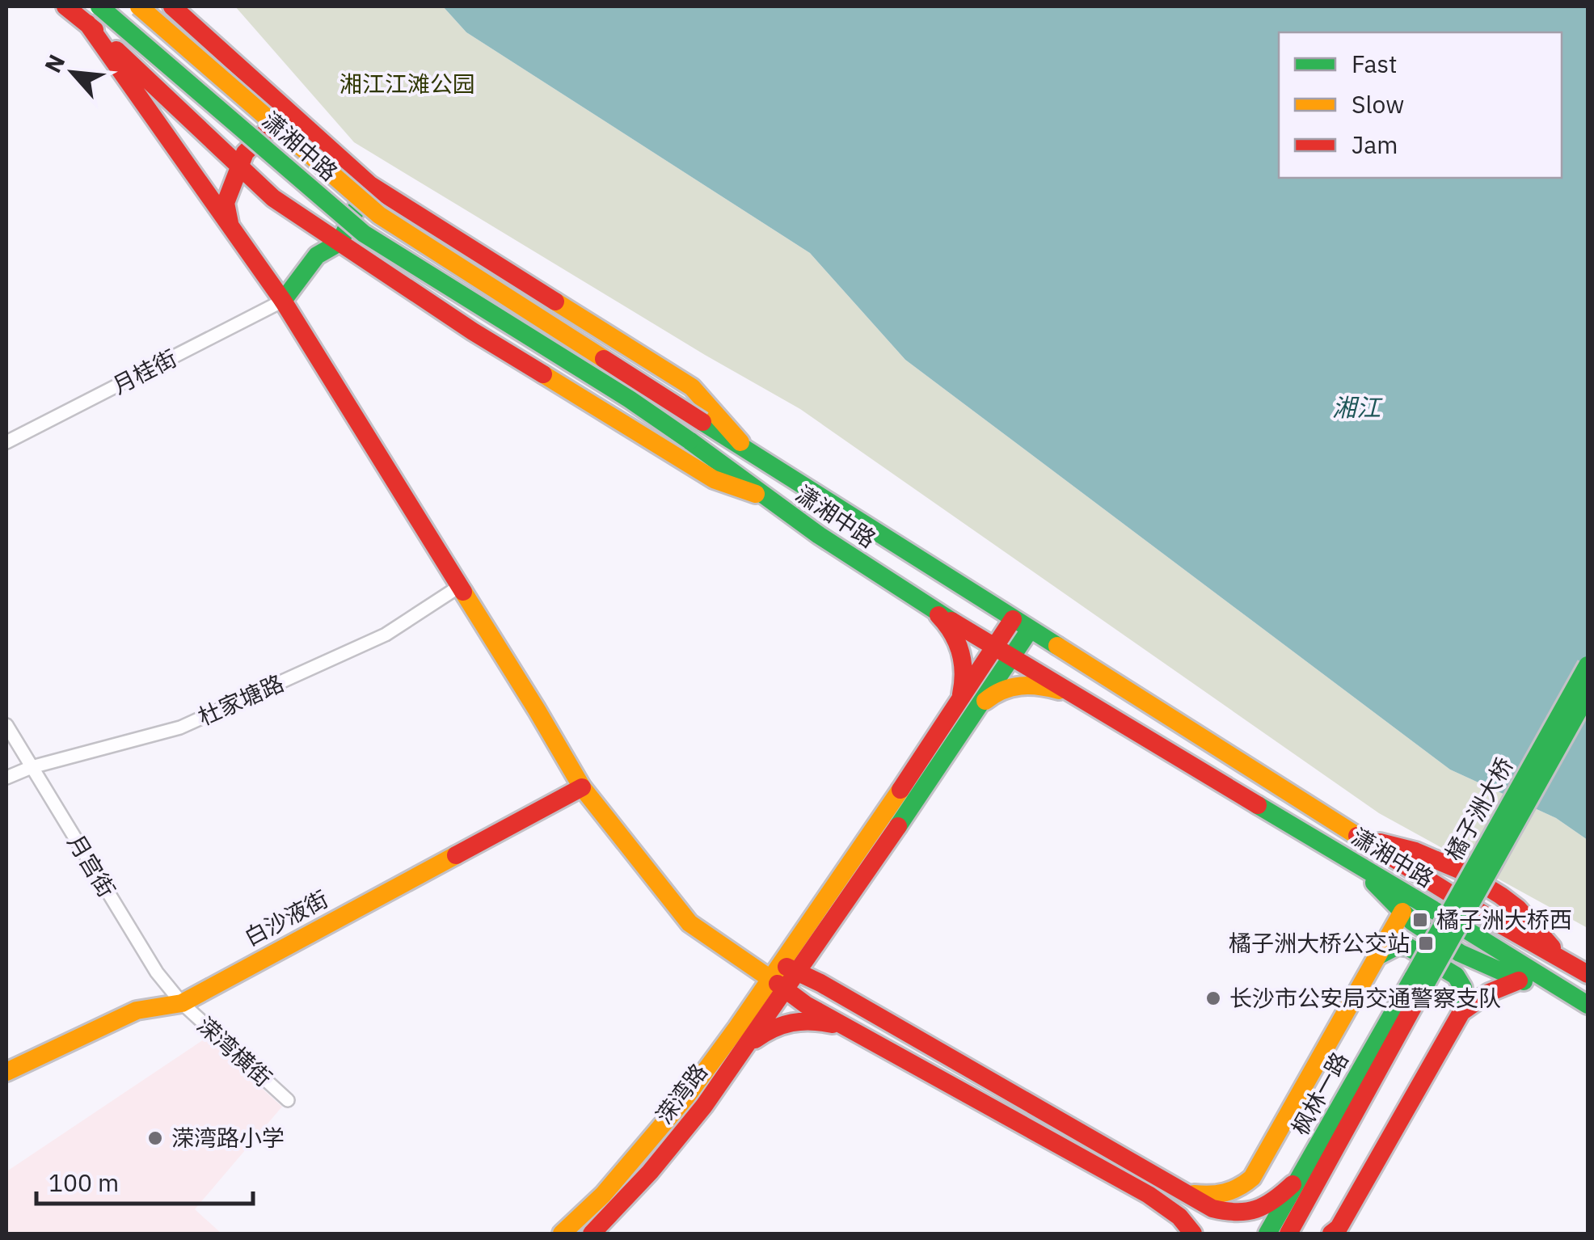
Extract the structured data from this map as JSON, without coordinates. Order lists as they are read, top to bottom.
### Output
{
  "streets": {
    "main road": [
      "潇湘中路",
      "橘子洲大桥",
      "白沙液街",
      "溁湾路",
      "枫林一路"
    ],
    "street": [
      "月桂街",
      "杜家塘路",
      "月宫街",
      "溁湾横街"
    ]
  },
  "crossings": [
    ["杜家塘路", "月宫街"],
    ["橘子洲大桥", "枫林一路"],
    ["月宫街", "白沙液街"],
    ["月宫街", "溁湾横街"],
    ["白沙液街", "溁湾横街"]
  ],
  "water": ["湘江"],
  "parks": ["湘江江滩公园"],
  "places": {
    "transit": ["橘子洲大桥西", "橘子洲大桥公交站"],
    "other": ["长沙市公安局交通警察支队", "溁湾路小学"]
  },
  "legend": ["Fast", "Slow", "Jam"],
  "scale_bar": "100 m",
  "north": "top left"
}
